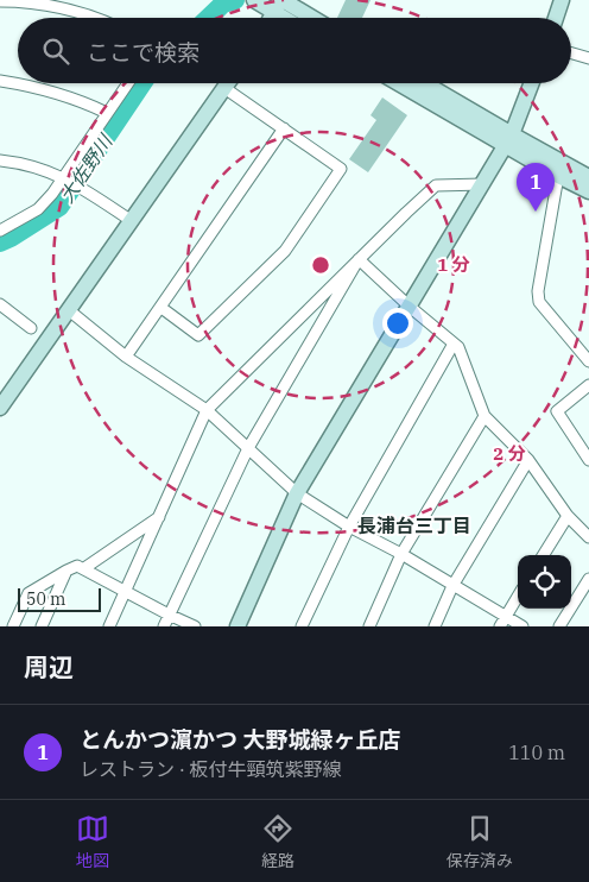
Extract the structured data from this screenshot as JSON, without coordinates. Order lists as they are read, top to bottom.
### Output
{
  "districts": ["長浦台三丁目"],
  "water": ["大佐野川"],
  "scale_bar": "50 m",
  "page": {
    "search": "ここで検索",
    "pins": "1",
    "scale": "50 m",
    "heading": "周辺",
    "list": [
      {
        "mark": "1",
        "name": "とんかつ濵かつ 大野城緑ヶ丘店",
        "note": "レストラン · 板付牛頸筑紫野線",
        "value": "110 m"
      }
    ],
    "nav": ["地図", "経路", "保存済み"]
  },
  "rings": ["1 分", "2 分"]
}
